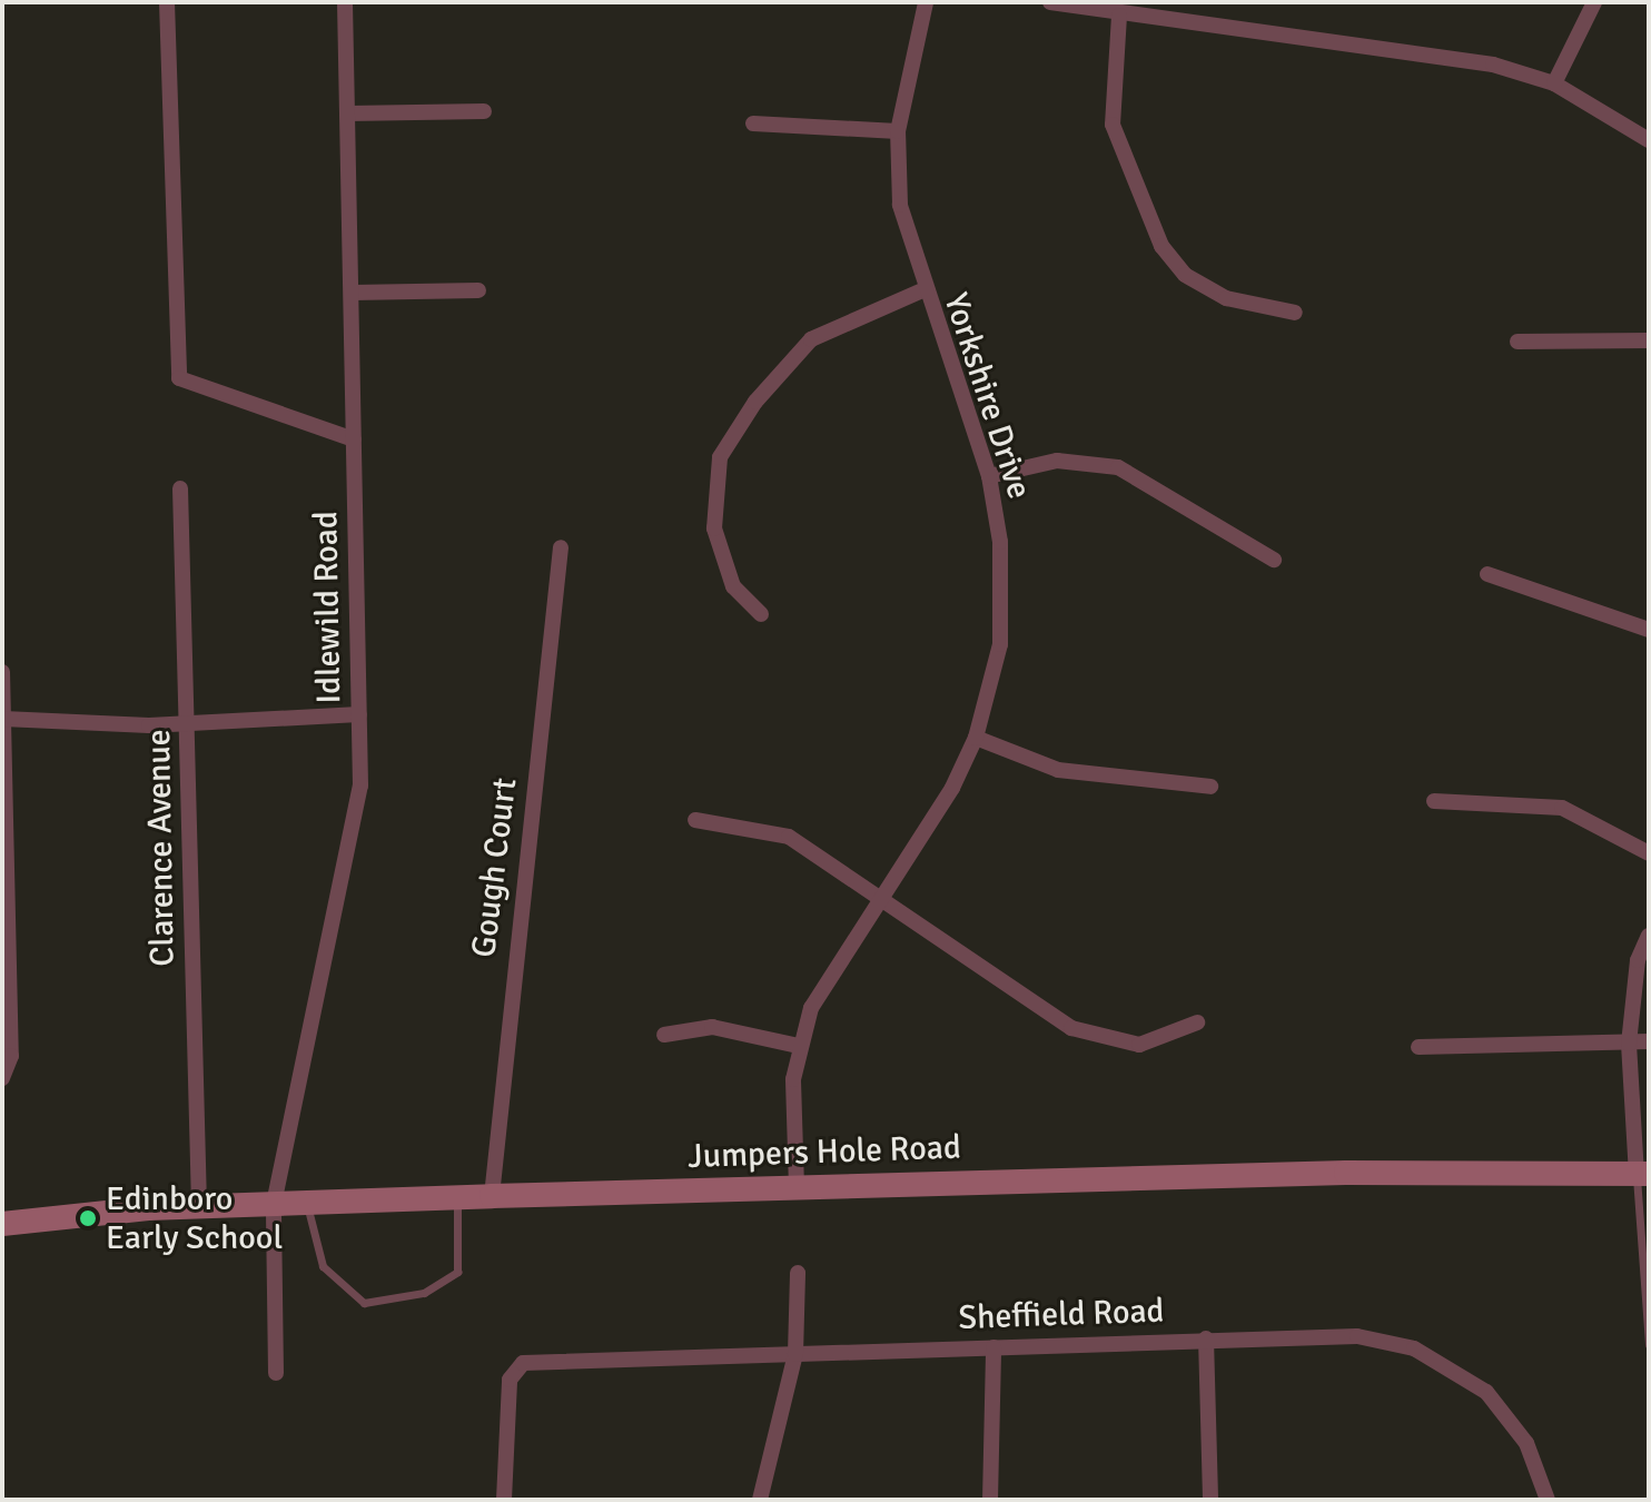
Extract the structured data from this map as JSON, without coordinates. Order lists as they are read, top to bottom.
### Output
{
  "streets": {
    "main road": ["Jumpers Hole Road"],
    "street": [
      "Yorkshire Drive",
      "Idlewild Road",
      "Clarence Avenue",
      "Gough Court",
      "Sheffield Road"
    ]
  },
  "crossings": [
    ["Yorkshire Drive", "Jumpers Hole Road"],
    ["Idlewild Road", "Jumpers Hole Road"],
    ["Clarence Avenue", "Jumpers Hole Road"],
    ["Gough Court", "Jumpers Hole Road"]
  ],
  "places": ["Edinboro Early School"]
}
